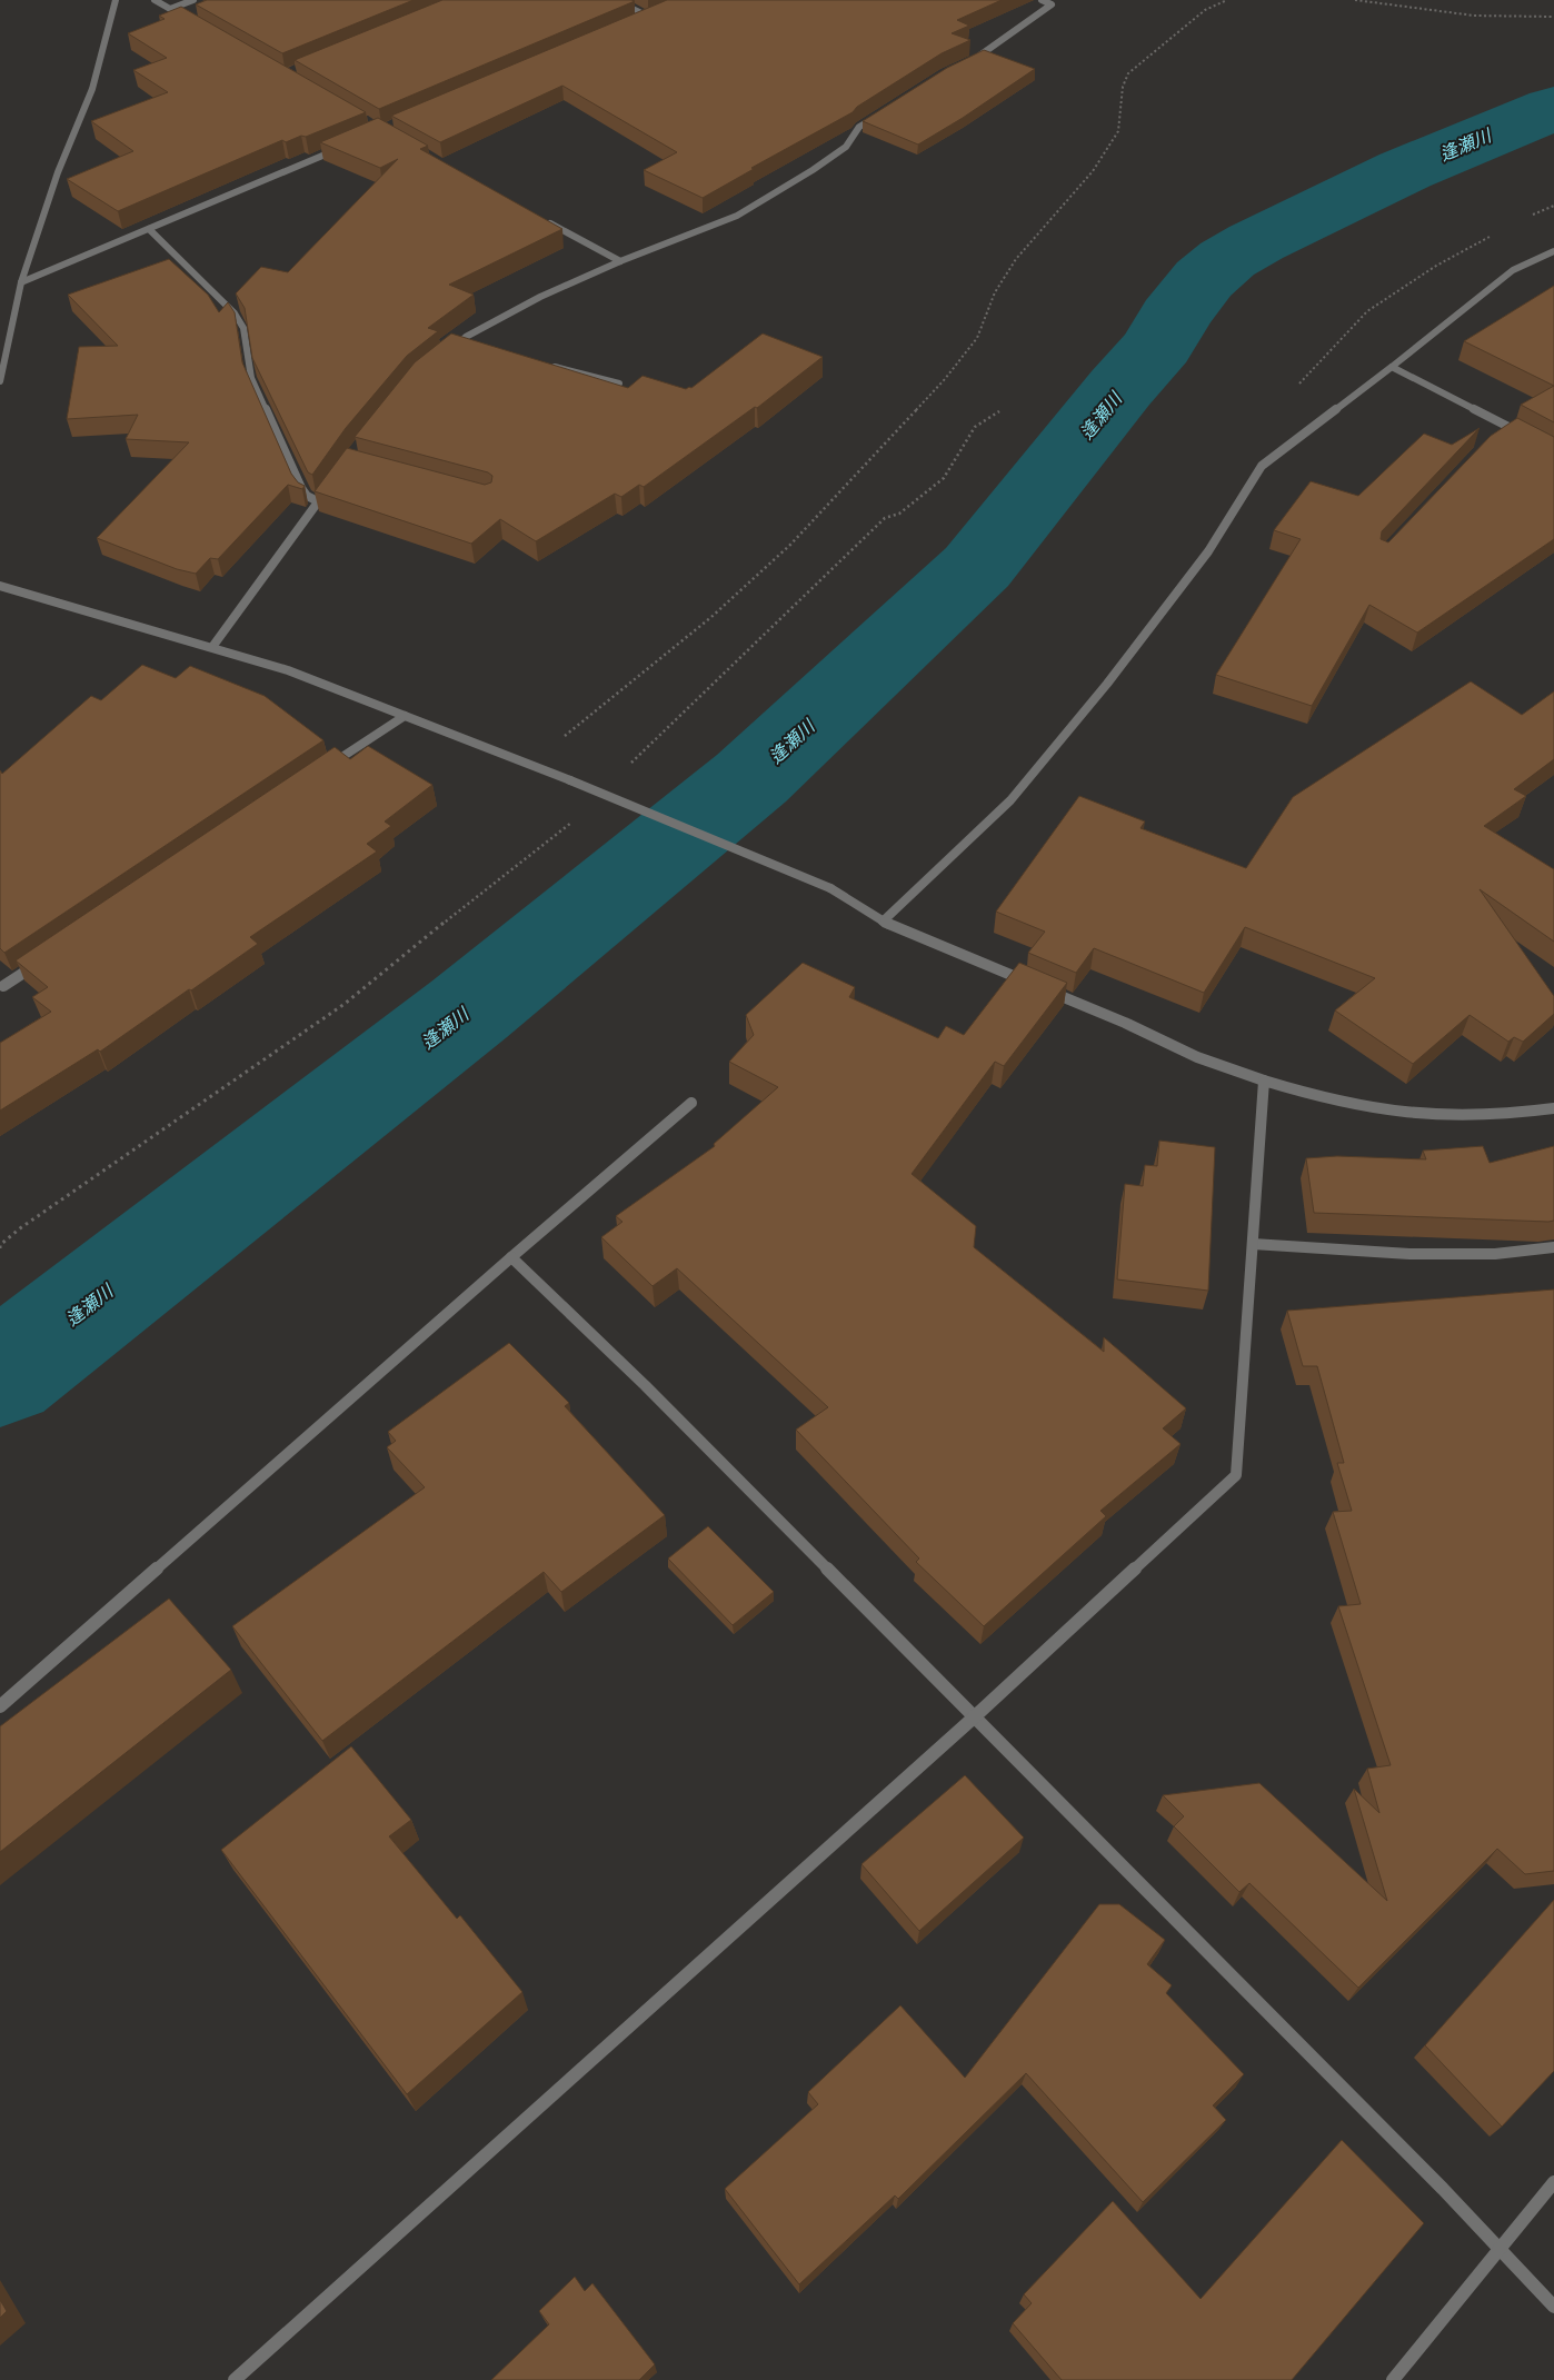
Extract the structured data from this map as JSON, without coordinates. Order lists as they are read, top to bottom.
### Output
{
  "water": ["逢瀬川"]
}
